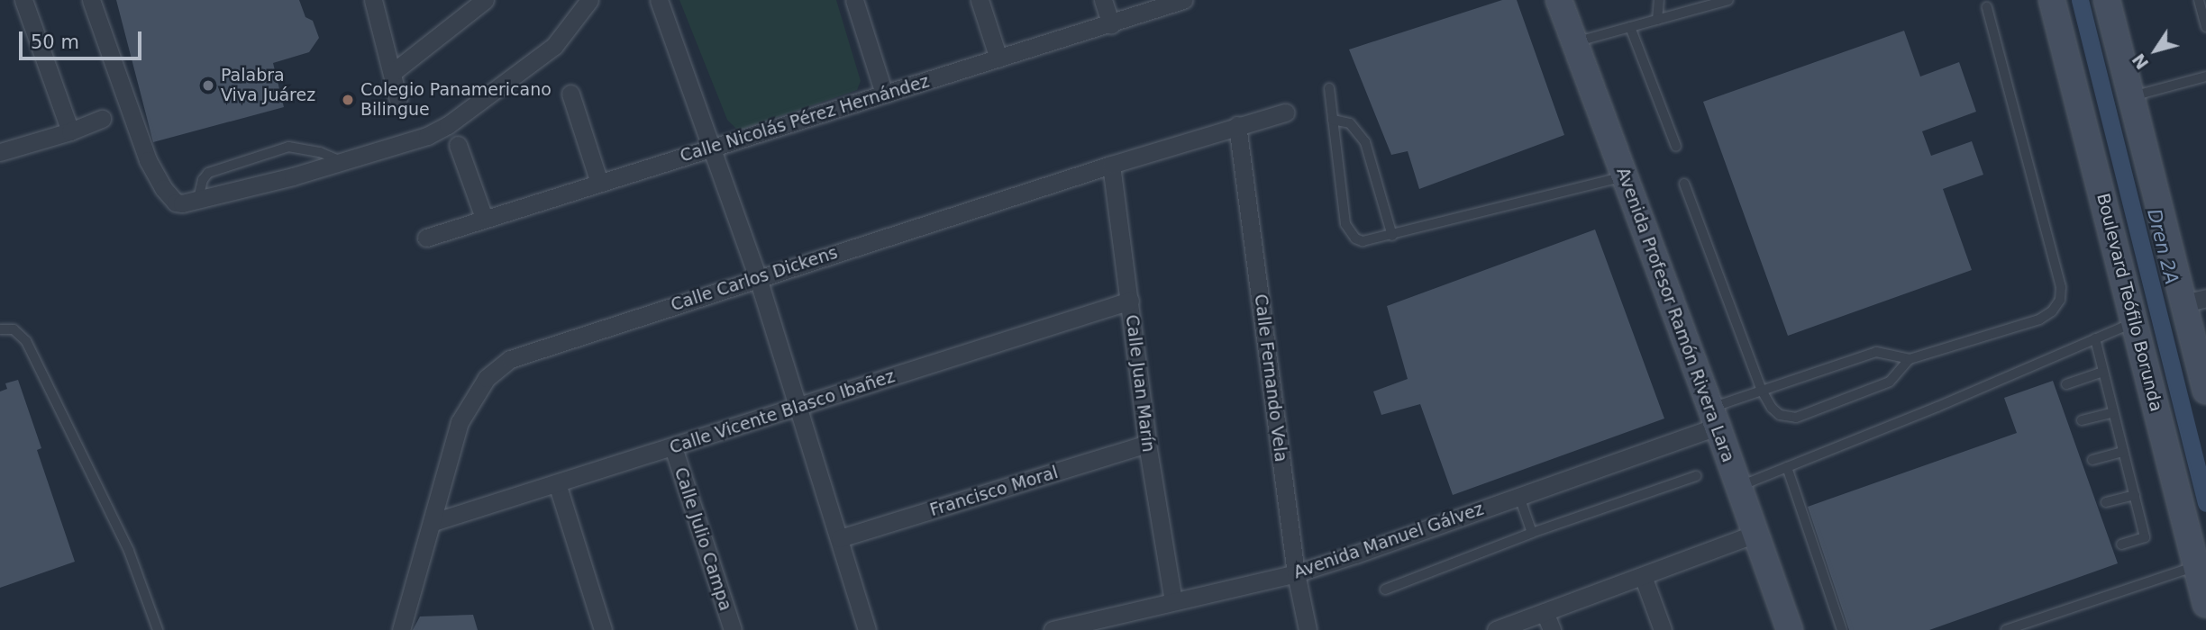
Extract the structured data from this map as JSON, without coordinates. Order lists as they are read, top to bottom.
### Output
{
  "streets": {
    "main road": ["Boulevard Teófilo Borunda", "Avenida Profesor Ramón Rivera Lara"],
    "street": [
      "Calle Nicolás Pérez Hernández",
      "Calle Carlos Dickens",
      "Calle Fernando Vela",
      "Calle Juan Marín",
      "Calle Vicente Blasco Ibañez",
      "Francisco Moral",
      "Calle Julio Campa",
      "Avenida Manuel Gálvez"
    ]
  },
  "crossings": [
    ["Calle Carlos Dickens", "Calle Fernando Vela"],
    ["Calle Carlos Dickens", "Calle Juan Marín"],
    ["Calle Carlos Dickens", "Calle Vicente Blasco Ibañez"],
    ["Avenida Profesor Ramón Rivera Lara", "Avenida Manuel Gálvez"],
    ["Calle Fernando Vela", "Avenida Manuel Gálvez"],
    ["Calle Juan Marín", "Calle Vicente Blasco Ibañez"],
    ["Calle Juan Marín", "Francisco Moral"],
    ["Calle Juan Marín", "Avenida Manuel Gálvez"],
    ["Calle Vicente Blasco Ibañez", "Calle Julio Campa"]
  ],
  "water": ["Dren 2A"],
  "places": ["Palabra Viva Juárez", "Colegio Panamericano Bilingue"],
  "scale_bar": "50 m",
  "north": "bottom left"
}
